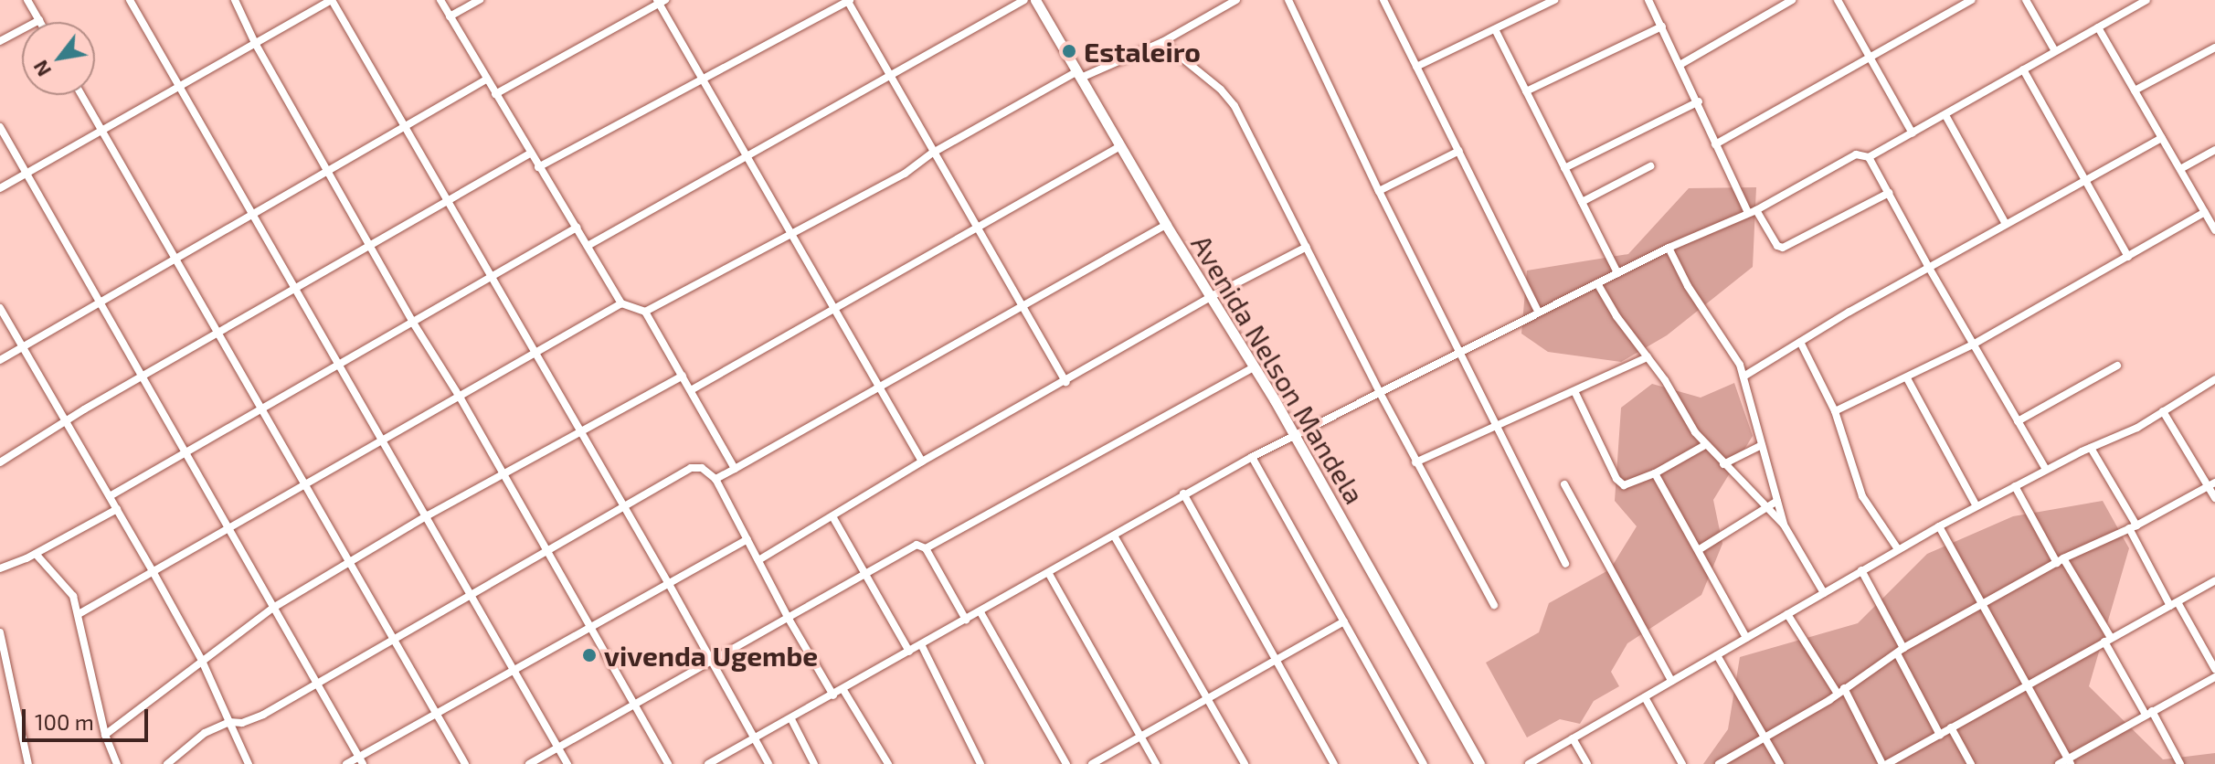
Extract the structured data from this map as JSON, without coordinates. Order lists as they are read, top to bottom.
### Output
{
  "streets": {
    "street": ["Avenida Nelson Mandela"]
  },
  "places": ["Estaleiro", "vivenda Ugembe"],
  "scale_bar": "100 m",
  "north": "bottom left"
}
